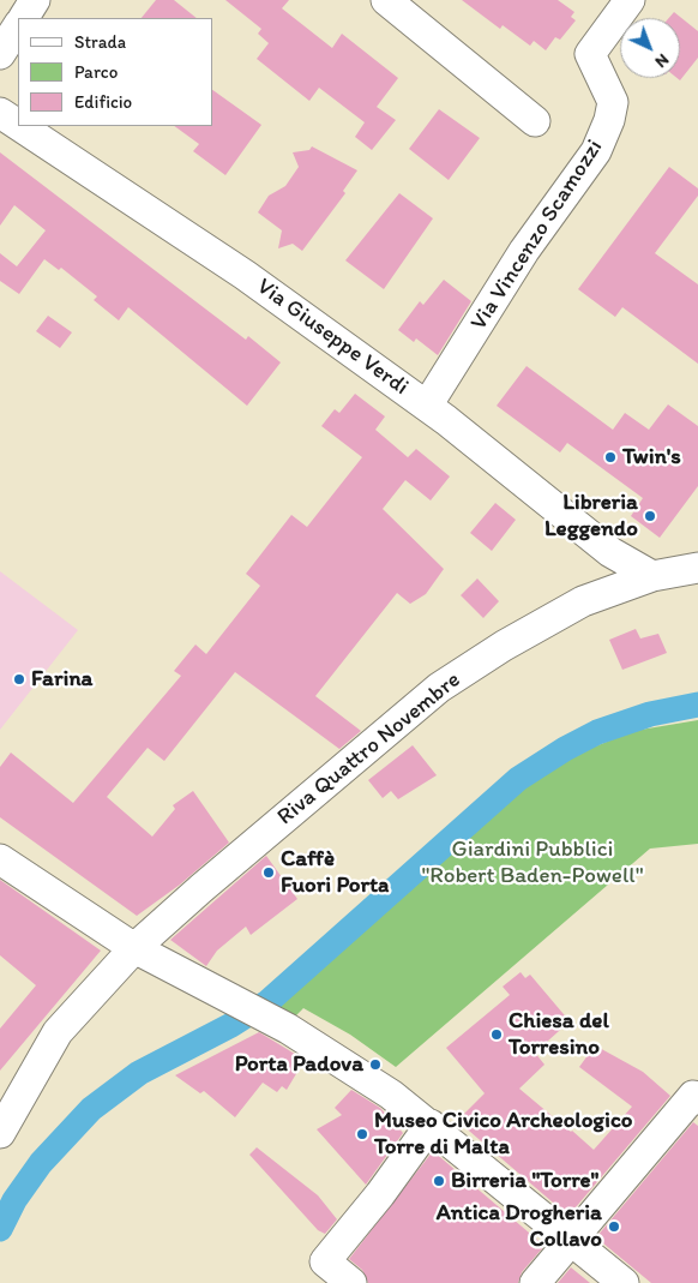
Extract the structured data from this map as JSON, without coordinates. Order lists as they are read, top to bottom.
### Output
{
  "streets": {
    "street": ["Via Vincenzo Scamozzi", "Via Giuseppe Verdi", "Riva Quattro Novembre"]
  },
  "crossings": [
    ["Via Vincenzo Scamozzi", "Via Giuseppe Verdi"],
    ["Via Giuseppe Verdi", "Riva Quattro Novembre"]
  ],
  "parks": ["Giardini Pubblici \"Robert Baden-Powell\""],
  "places": [
    "Twin's",
    "Libreria Leggendo",
    "Farina",
    "Caffè Fuori Porta",
    "Chiesa del Torresino",
    "Porta Padova",
    "Museo Civico Archeologico Torre di Malta",
    "Birreria \"Torre\"",
    "Antica Drogheria Collavo"
  ],
  "legend": ["Strada", "Parco", "Edificio"],
  "north": "bottom right"
}
